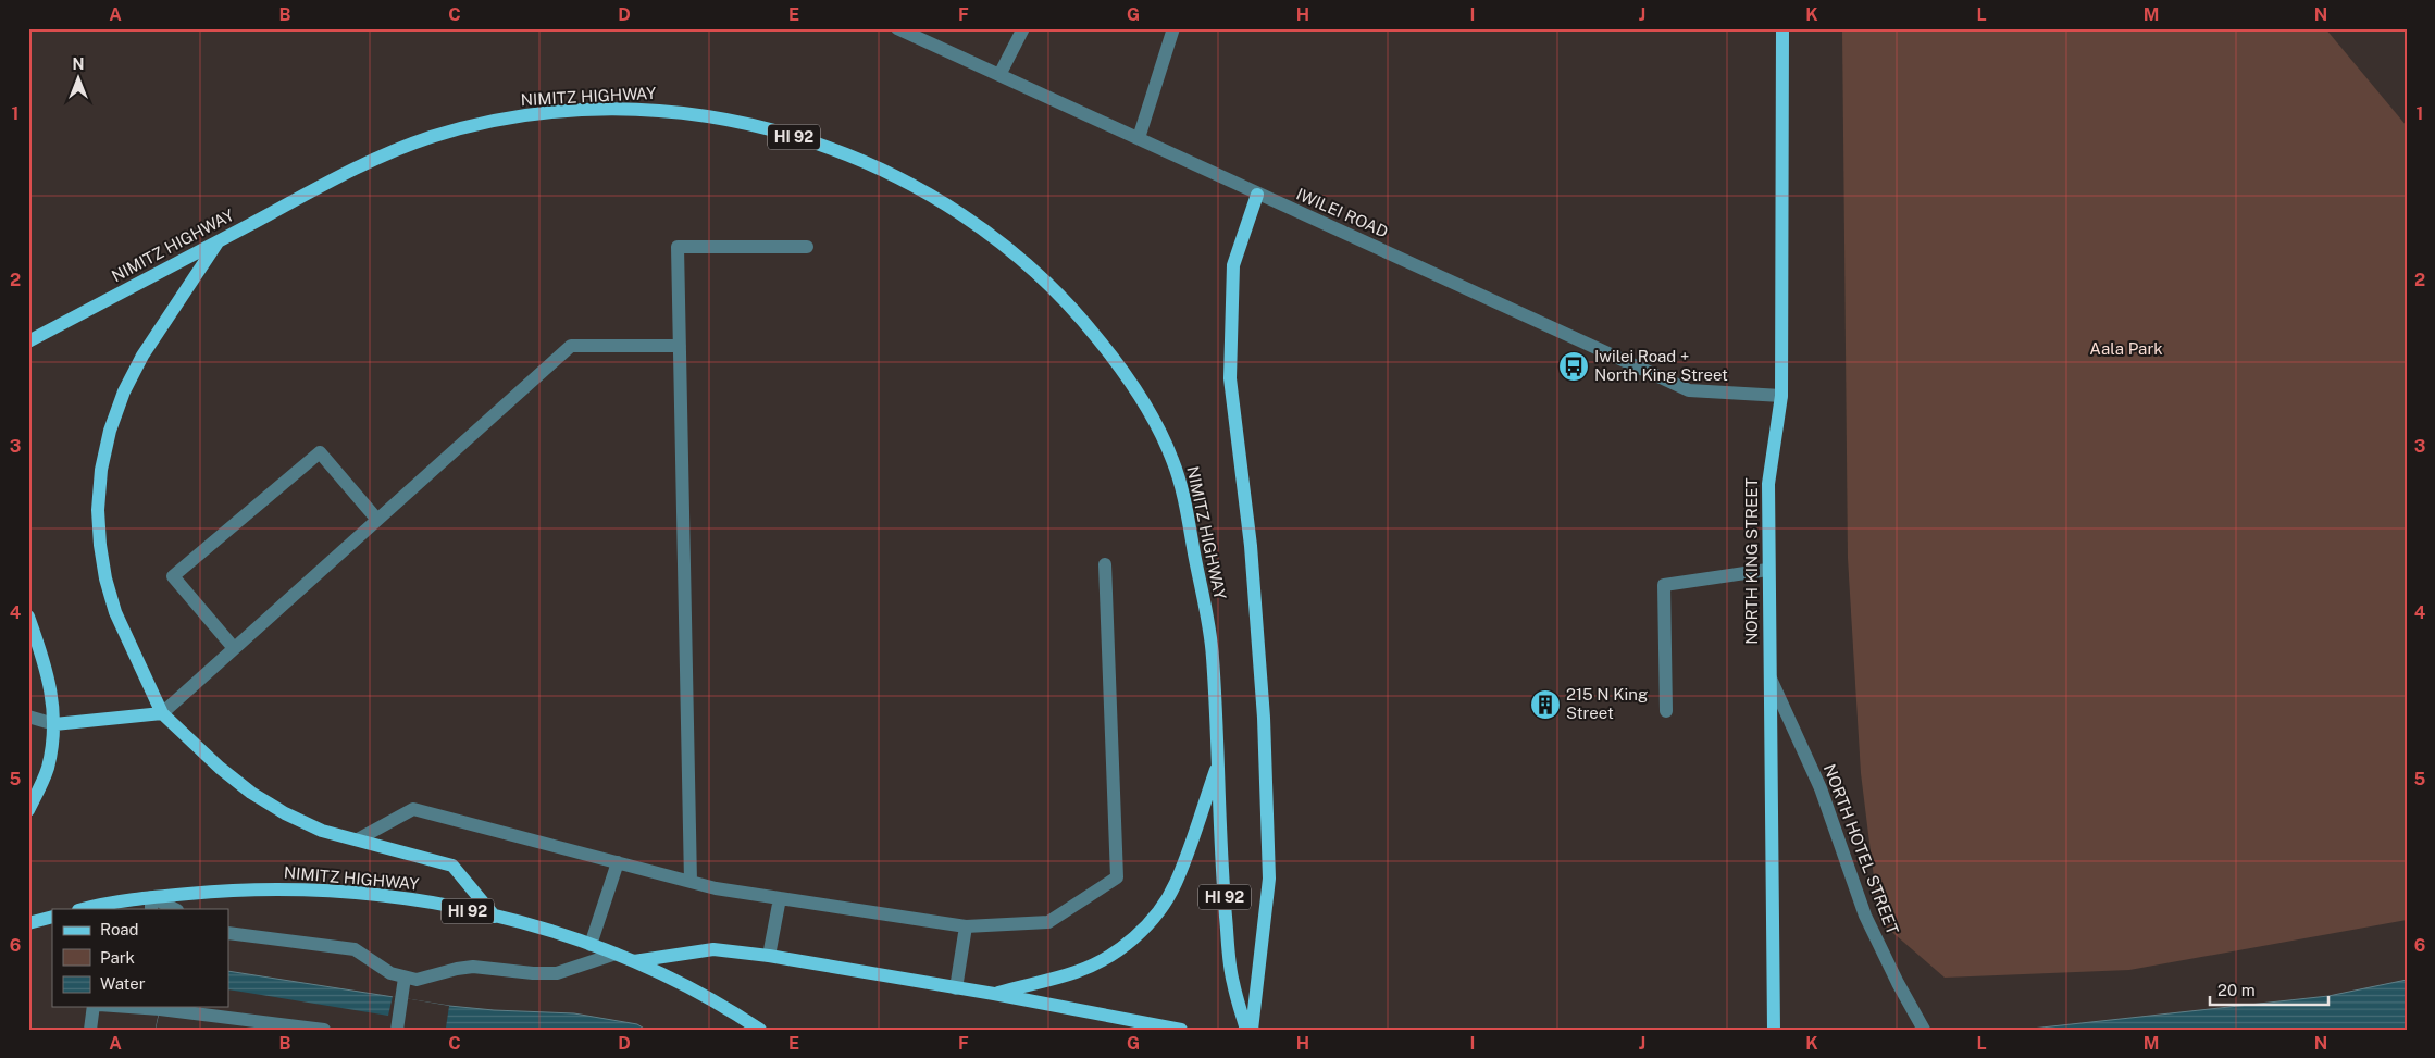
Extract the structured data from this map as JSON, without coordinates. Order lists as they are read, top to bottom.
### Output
{
  "streets": {
    "main road": ["NIMITZ HIGHWAY", "HI 92", "NORTH KING STREET"],
    "street": ["IWILEI ROAD", "NORTH HOTEL STREET"]
  },
  "crossings": [
    ["IWILEI ROAD", "NORTH KING STREET"],
    ["NORTH KING STREET", "NORTH HOTEL STREET"]
  ],
  "parks": ["Aala Park"],
  "places": {
    "bus stop": ["Iwilei Road + North King Street"],
    "building": ["215 N King Street"]
  },
  "legend": ["Road", "Park", "Water"],
  "scale_bar": "20 m",
  "north": "top",
  "grid": {
    "columns": [
      "A",
      "B",
      "C",
      "D",
      "E",
      "F",
      "G",
      "H",
      "I",
      "J",
      "K",
      "L",
      "M",
      "N"
    ],
    "rows": [
      "1",
      "2",
      "3",
      "4",
      "5",
      "6"
    ]
  }
}
